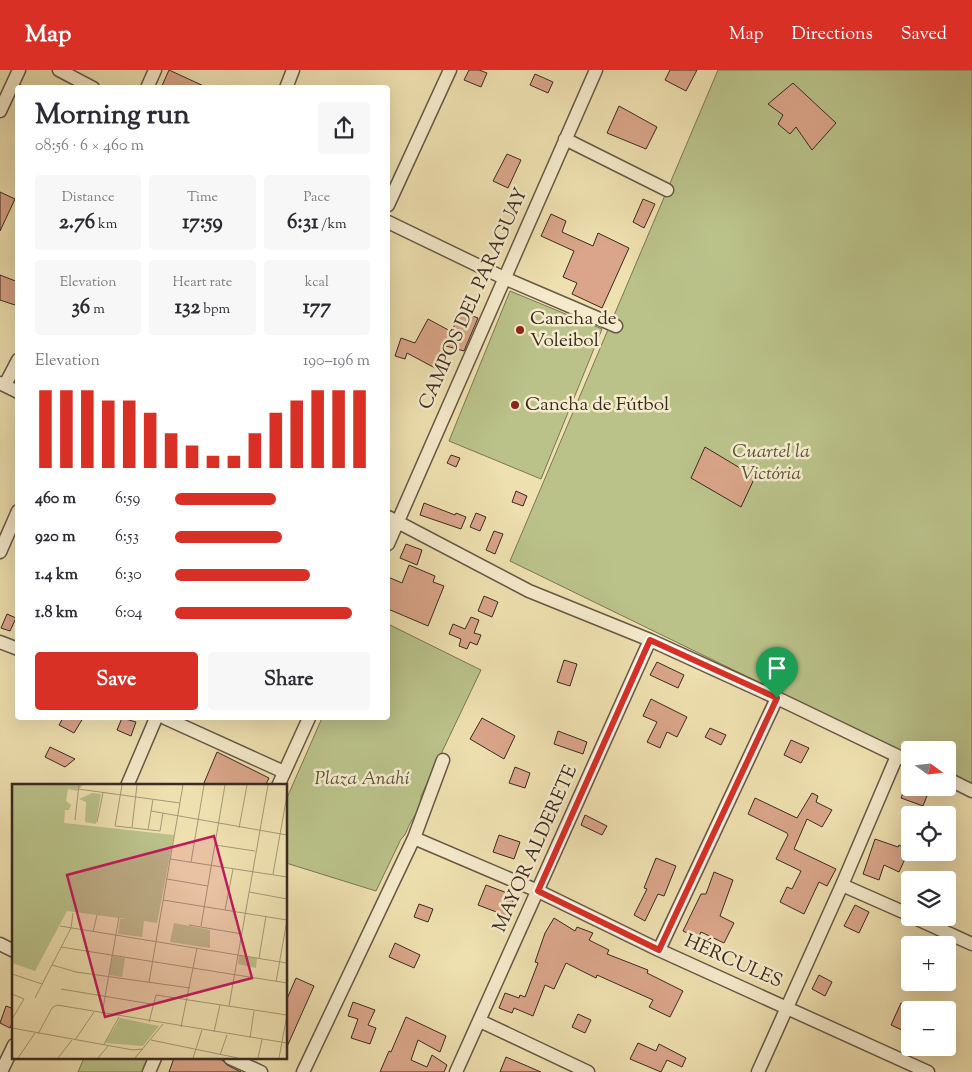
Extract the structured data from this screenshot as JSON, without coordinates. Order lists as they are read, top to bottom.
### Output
{
  "streets": {
    "street": ["CAMPOS DEL PARAGUAY", "MAYOR ALDERETE", "HÉRCULES"]
  },
  "crossings": [
    ["MAYOR ALDERETE", "HÉRCULES"]
  ],
  "parks": ["Cuartel la Victória", "Plaza Anahí"],
  "places": ["Cancha de Voleibol", "Cancha de Fútbol"],
  "north": "right",
  "page": {
    "header": "Map",
    "nav": ["Map", "Directions", "Saved"],
    "heading": ["Morning run", "08:56 · 6 × 460 m"],
    "stats": [
      ["Distance", "2.76 km"],
      ["Time", "17:59"],
      ["Pace", "6:31 /km"],
      ["Elevation", "36 m"],
      ["Heart rate", "132 bpm"],
      ["kcal", "177"]
    ],
    "chart": ["Elevation", "190–196 m"],
    "list": [
      {
        "name": "460 m",
        "note": "6:59"
      },
      {
        "name": "920 m",
        "note": "6:53"
      },
      {
        "name": "1.4 km",
        "note": "6:30"
      },
      {
        "name": "1.8 km",
        "note": "6:04"
      }
    ],
    "buttons": ["Save", "Share"],
    "map_buttons": ["+", "−"]
  }
}
